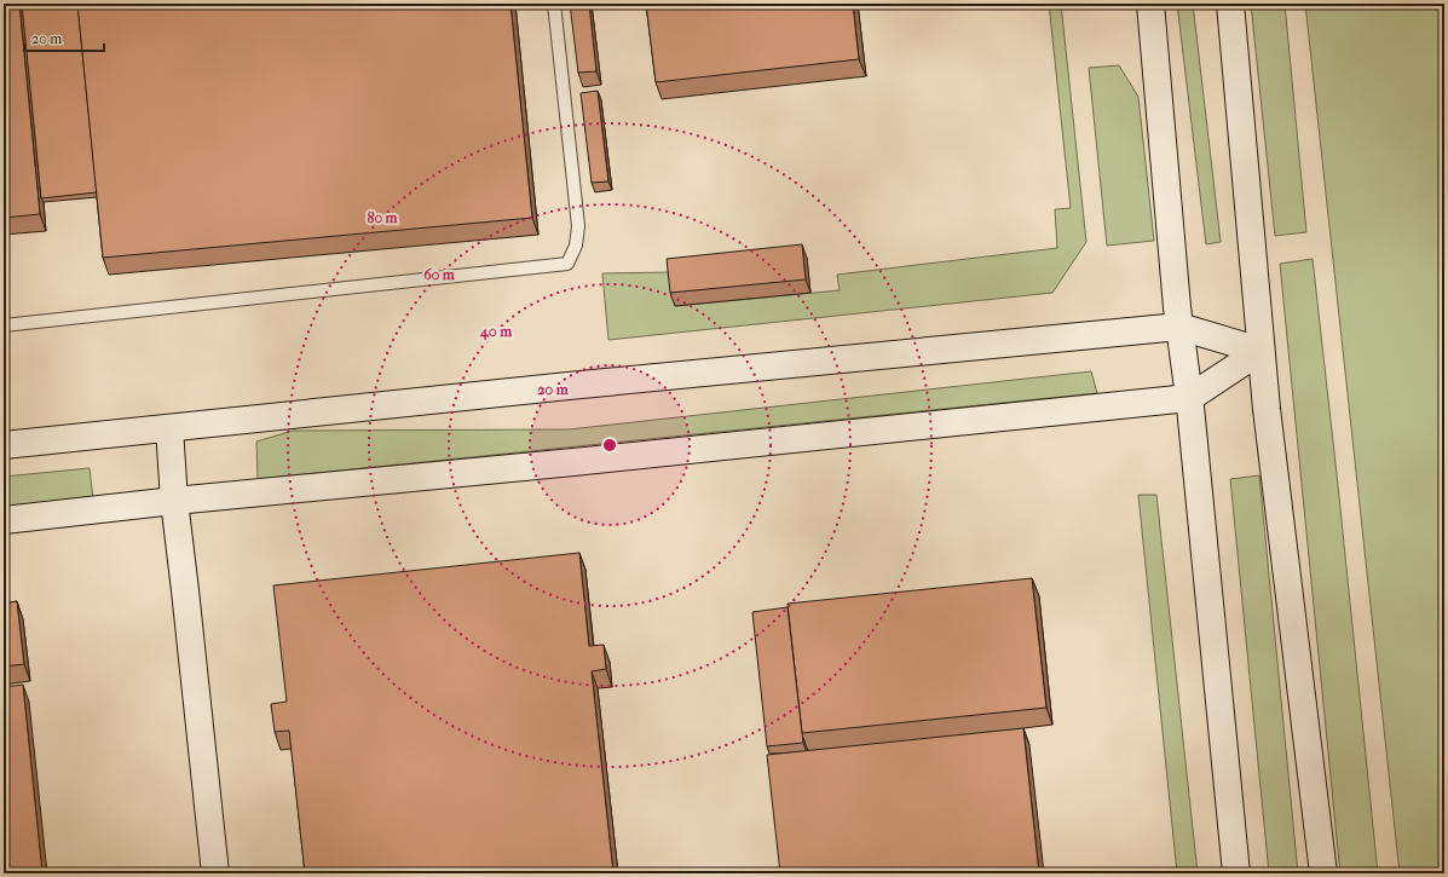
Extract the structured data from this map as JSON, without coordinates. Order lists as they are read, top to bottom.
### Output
{
  "scale_bar": "20 m",
  "rings": [
    "80 m",
    "60 m",
    "40 m",
    "20 m"
  ]
}
